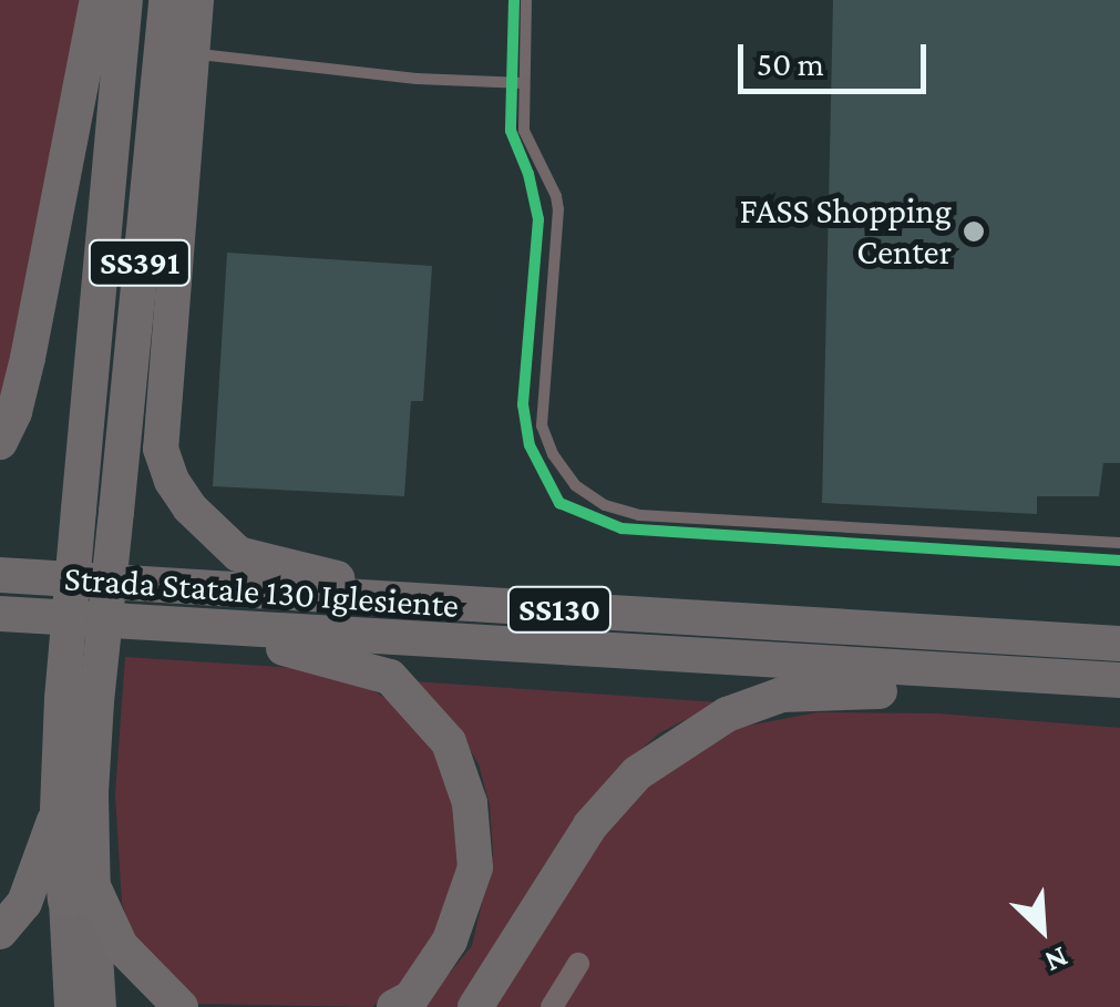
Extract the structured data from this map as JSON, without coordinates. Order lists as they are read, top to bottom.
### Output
{
  "streets": {
    "highway": ["SS391", "Strada Statale 130 Iglesiente", "SS130"]
  },
  "places": ["FASS Shopping Center"],
  "scale_bar": "50 m",
  "north": "bottom right"
}
